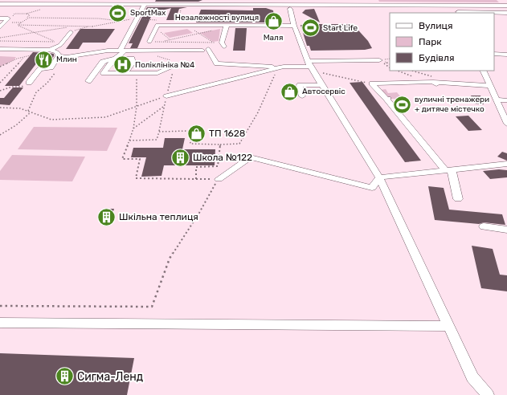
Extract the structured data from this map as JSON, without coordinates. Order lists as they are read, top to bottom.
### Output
{
  "streets": {
    "street": ["Незалежності вулиця"]
  },
  "places": {
    "sports": ["SportMax", "Start Life", "вуличні тренажери + дитяче містечко"],
    "shop": ["Маля", "Автосервіс", "ТП 1628"],
    "restaurant": ["Млин"],
    "hospital": ["Поліклініка №4"],
    "building": ["Школа №122", "Шкільна теплиця", "Сигма-Ленд"]
  },
  "legend": ["Вулиця", "Парк", "Будівля"]
}
